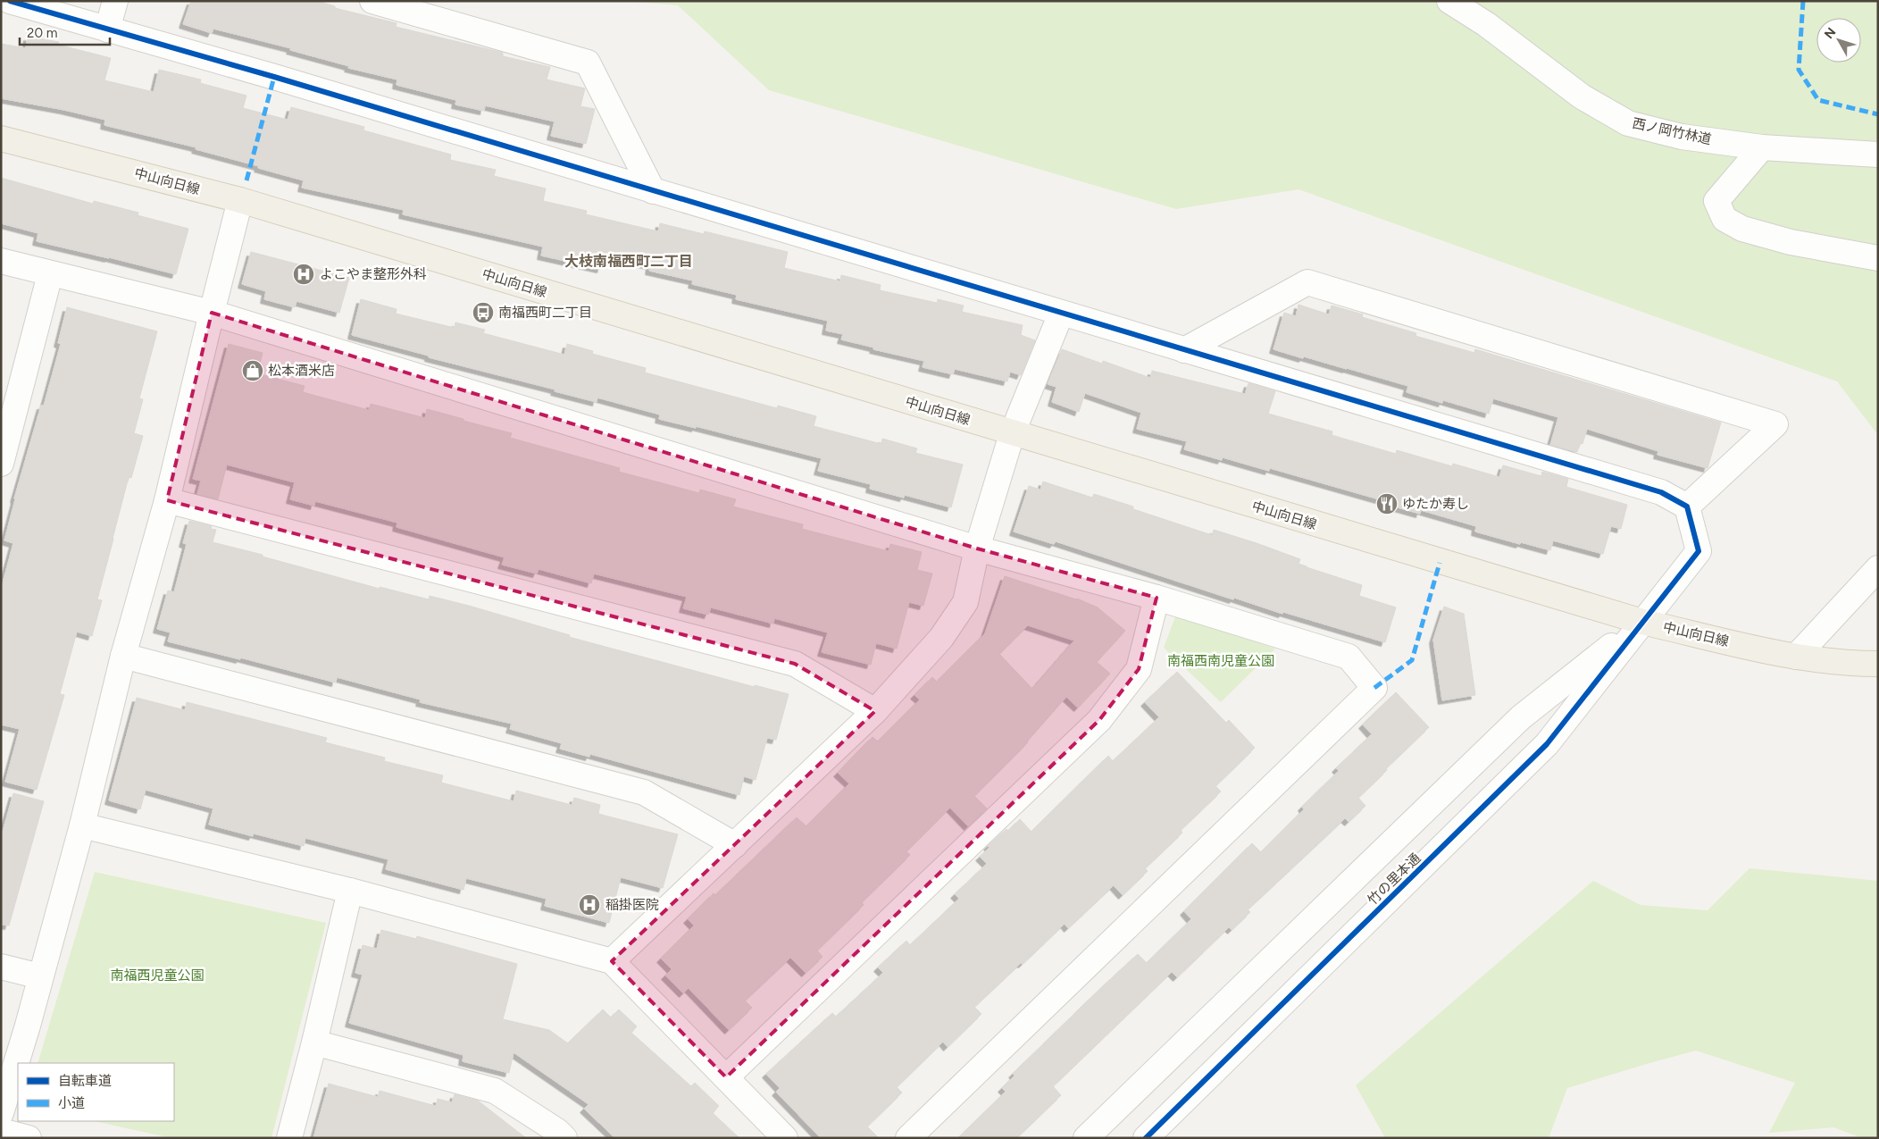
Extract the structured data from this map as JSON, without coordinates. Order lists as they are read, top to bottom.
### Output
{
  "streets": {
    "main road": ["中山向日線"],
    "street": ["西ノ岡竹林道", "竹の里本通"]
  },
  "crossings": [
    ["中山向日線", "竹の里本通"]
  ],
  "districts": ["大枝南福西町二丁目"],
  "parks": ["南福西南児童公園", "南福西児童公園"],
  "places": {
    "hospital": ["よこやま整形外科", "稲掛医院"],
    "bus stop": ["南福西町二丁目"],
    "shop": ["松本酒米店"],
    "restaurant": ["ゆたか寿し"]
  },
  "legend": ["自転車道", "小道"],
  "scale_bar": "20 m",
  "north": "top left"
}
